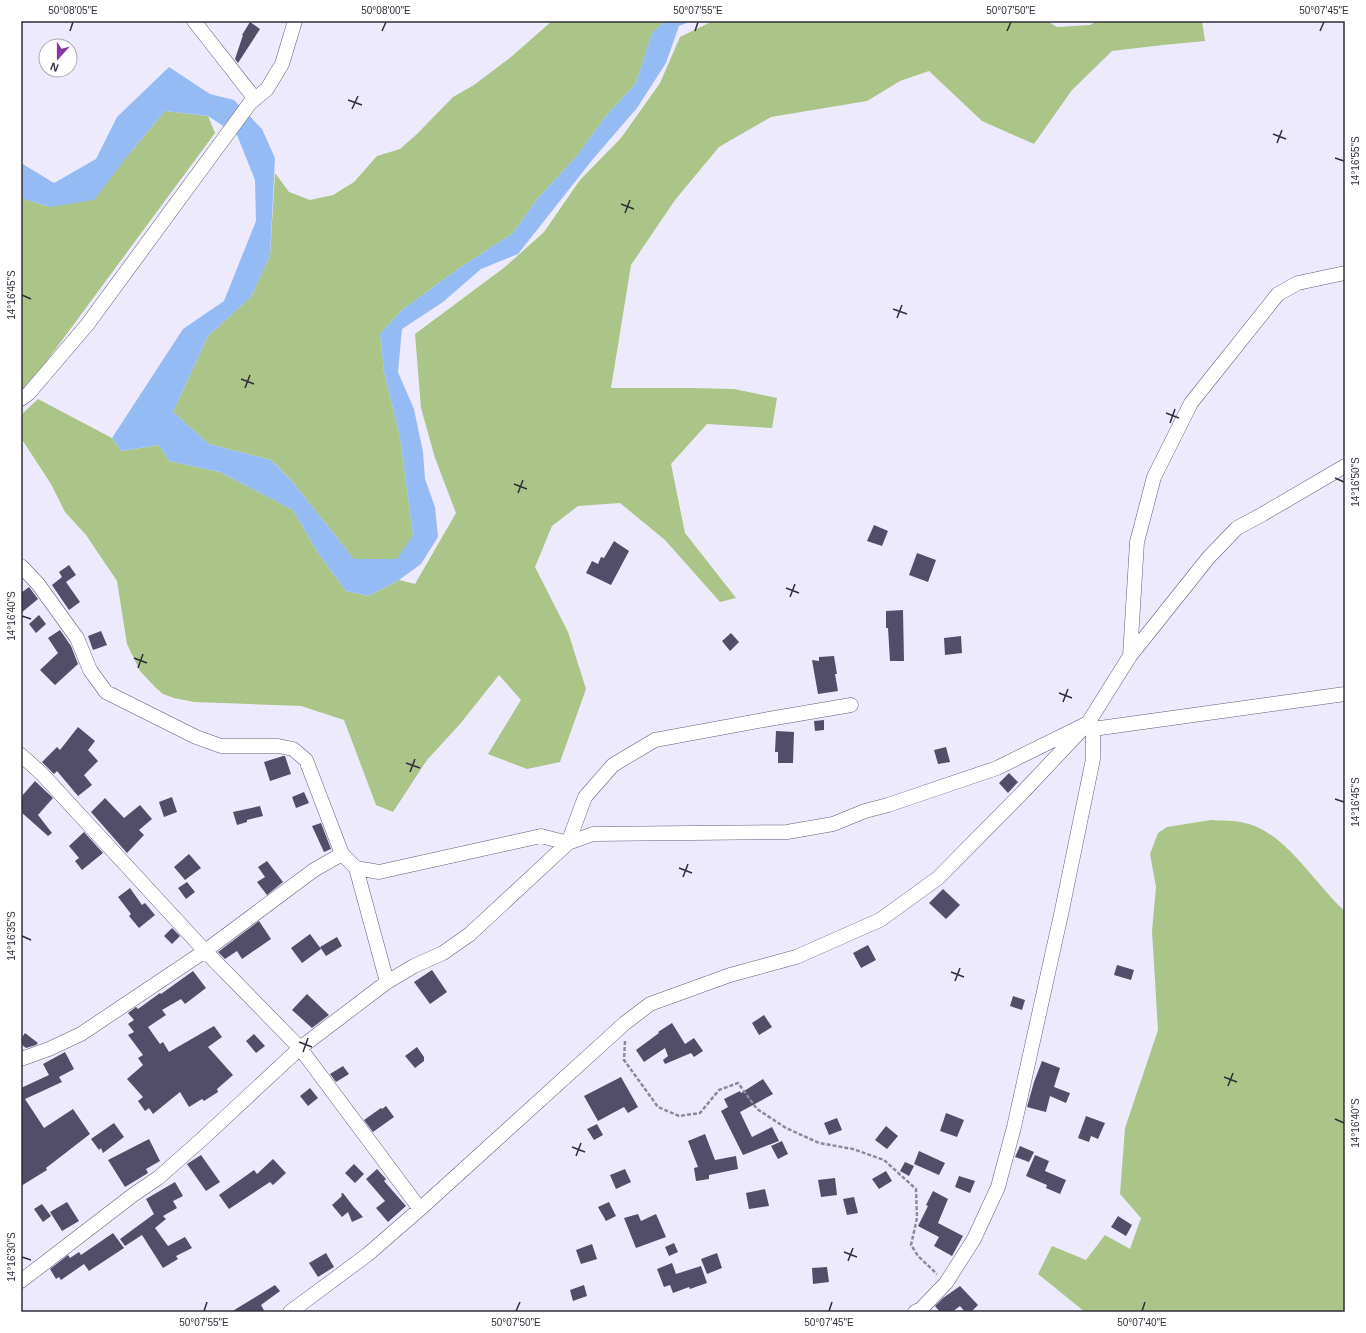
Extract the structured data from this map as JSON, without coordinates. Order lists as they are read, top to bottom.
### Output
{
  "north": "bottom",
  "coordinates": [
    "50°08'05\"E",
    "50°08'00\"E",
    "50°07'55\"E",
    "50°07'50\"E",
    "50°07'45\"E",
    "14°16'55\"S",
    "14°16'45\"S",
    "14°16'50\"S",
    "14°16'40\"S",
    "14°16'35\"S",
    "14°16'30\"S",
    "50°07'40\"E"
  ]
}
